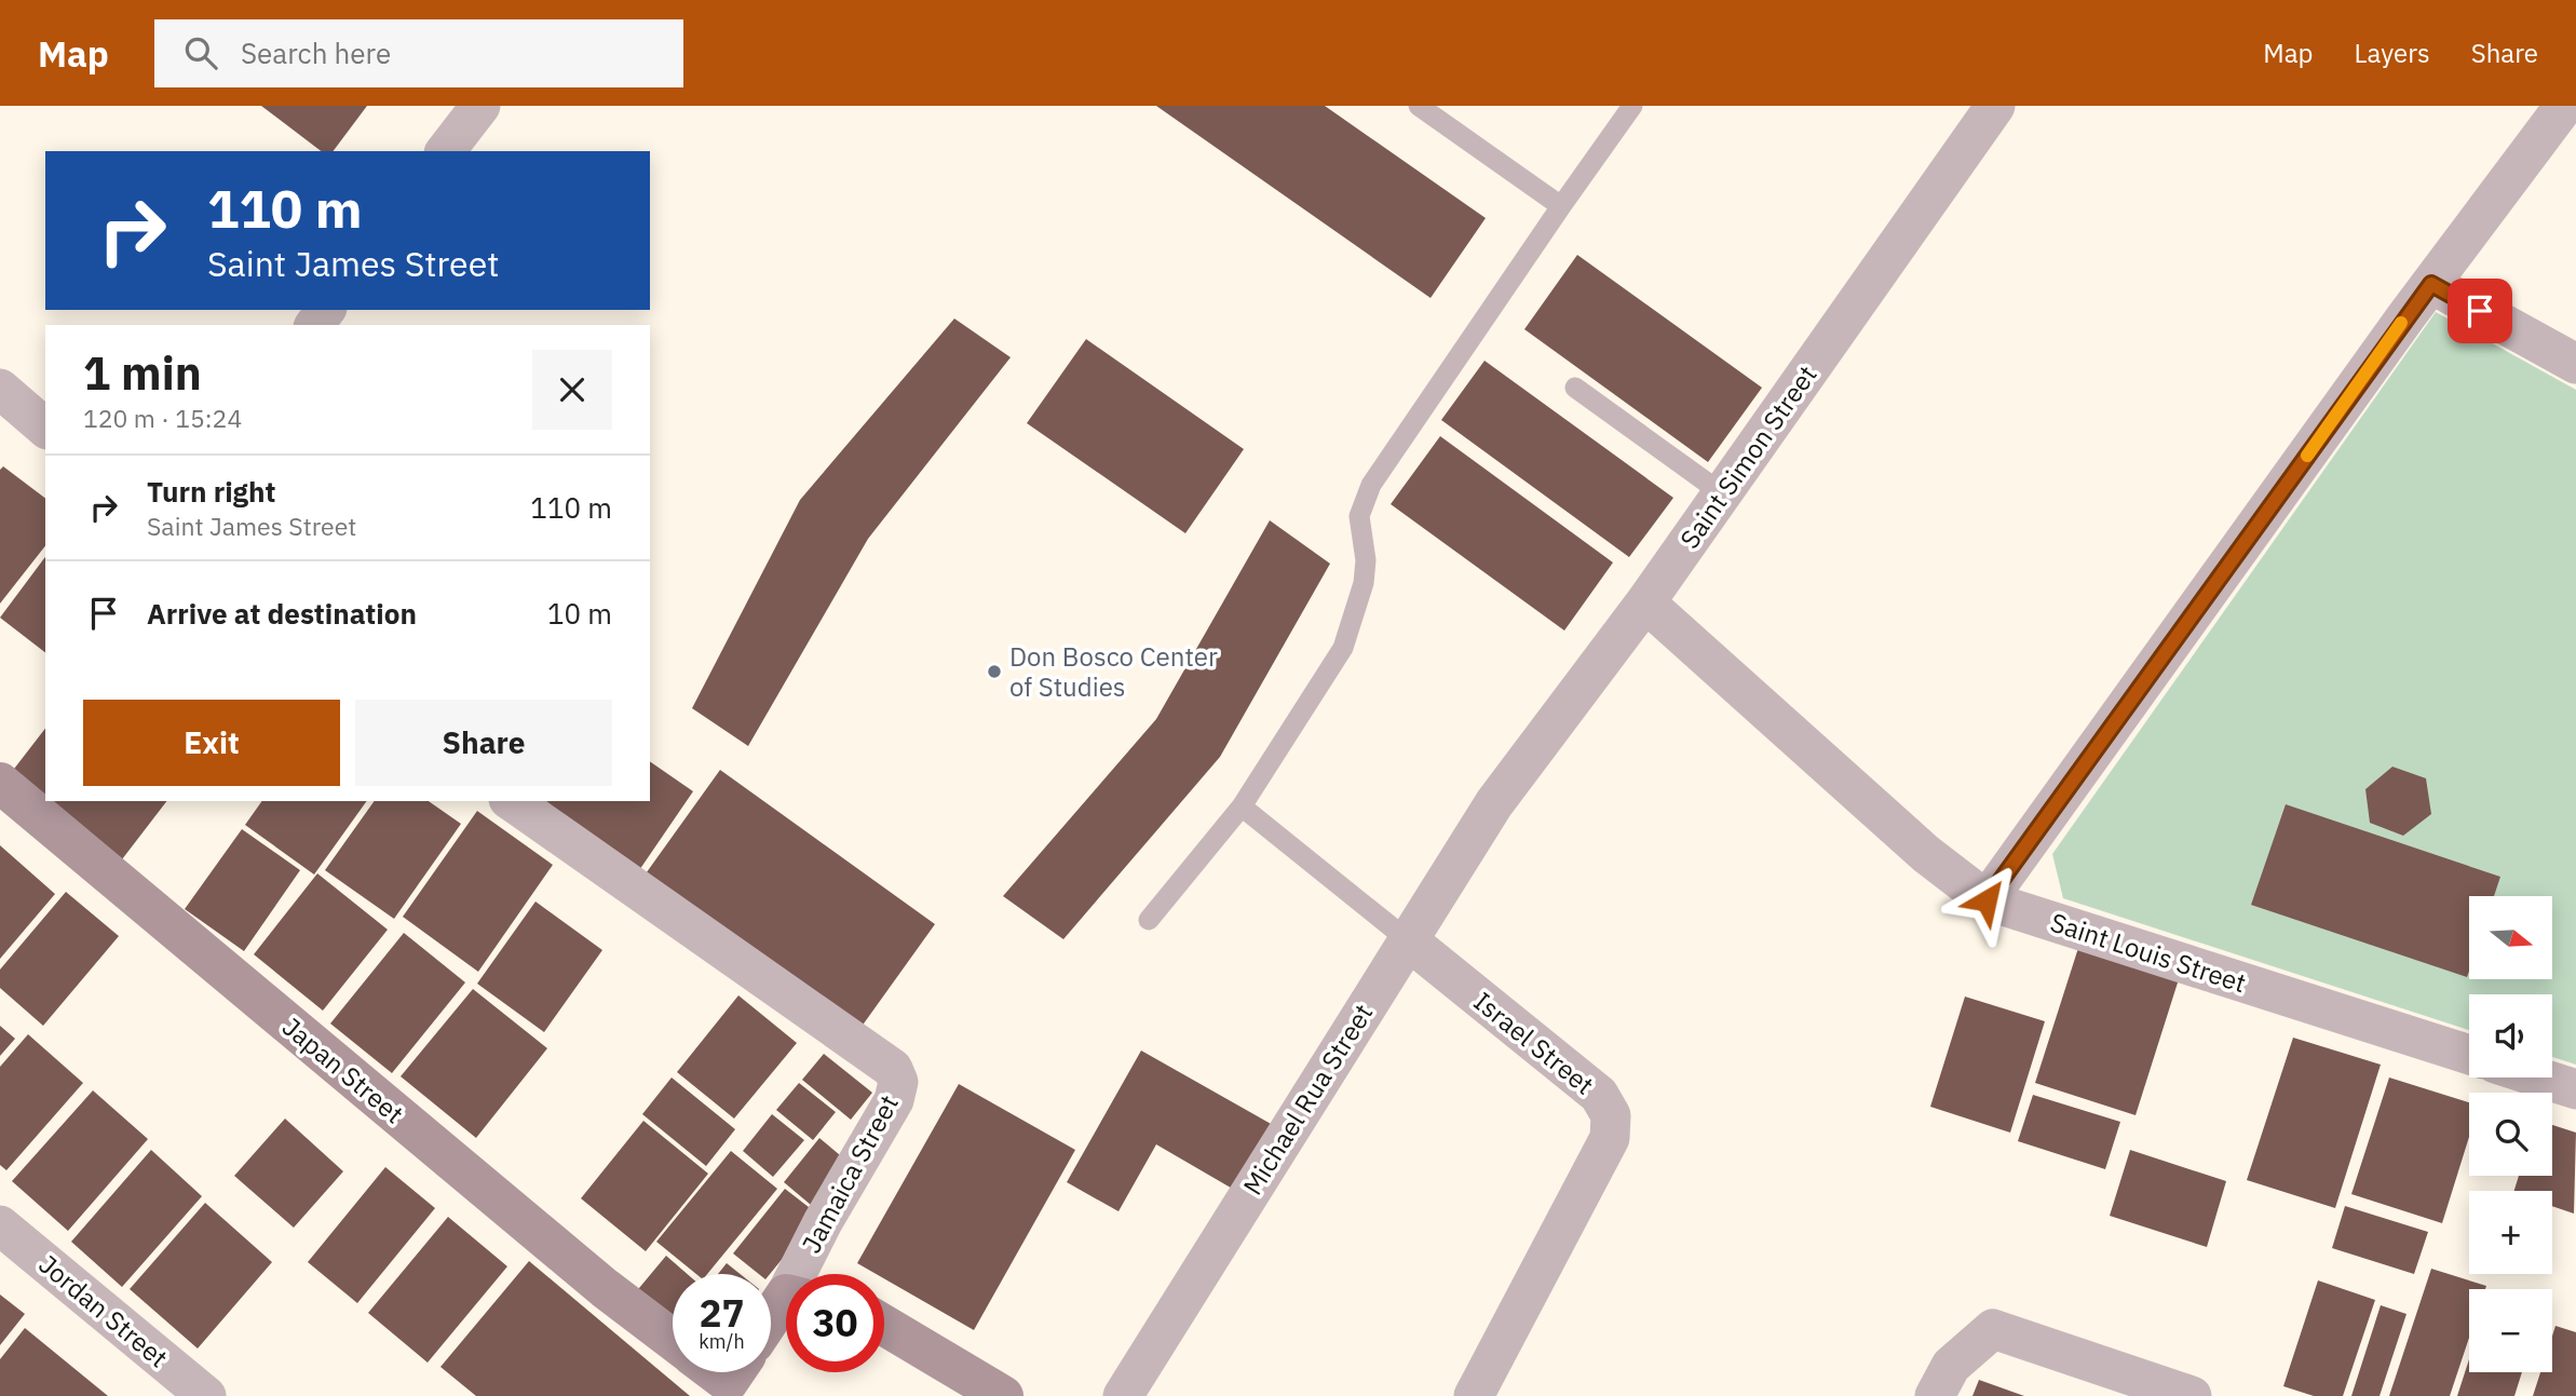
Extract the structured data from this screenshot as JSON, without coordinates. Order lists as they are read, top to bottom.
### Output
{
  "streets": {
    "main road": ["Japan Street", "Jamaica Street"],
    "street": [
      "Saint Simon Street",
      "Saint Louis Street",
      "Israel Street",
      "Michael Rua Street",
      "Jordan Street"
    ]
  },
  "crossings": [
    ["Saint Simon Street", "Saint Louis Street"],
    ["Saint Simon Street", "Michael Rua Street"],
    ["Israel Street", "Michael Rua Street"]
  ],
  "places": ["Don Bosco Center of Studies"],
  "north": "right",
  "page": {
    "header": "Map",
    "search": "Search here",
    "nav": ["Map", "Layers", "Share"],
    "turn": ["110 m", "Saint James Street"],
    "heading": ["1 min", "120 m · 15:24"],
    "list": [
      {
        "name": "Turn right",
        "note": "Saint James Street",
        "value": "110 m"
      },
      {
        "name": "Arrive at destination",
        "value": "10 m"
      }
    ],
    "buttons": ["Exit", "Share"],
    "map_buttons": ["+", "−"],
    "speed": "27 km/h",
    "limit": "30"
  }
}
